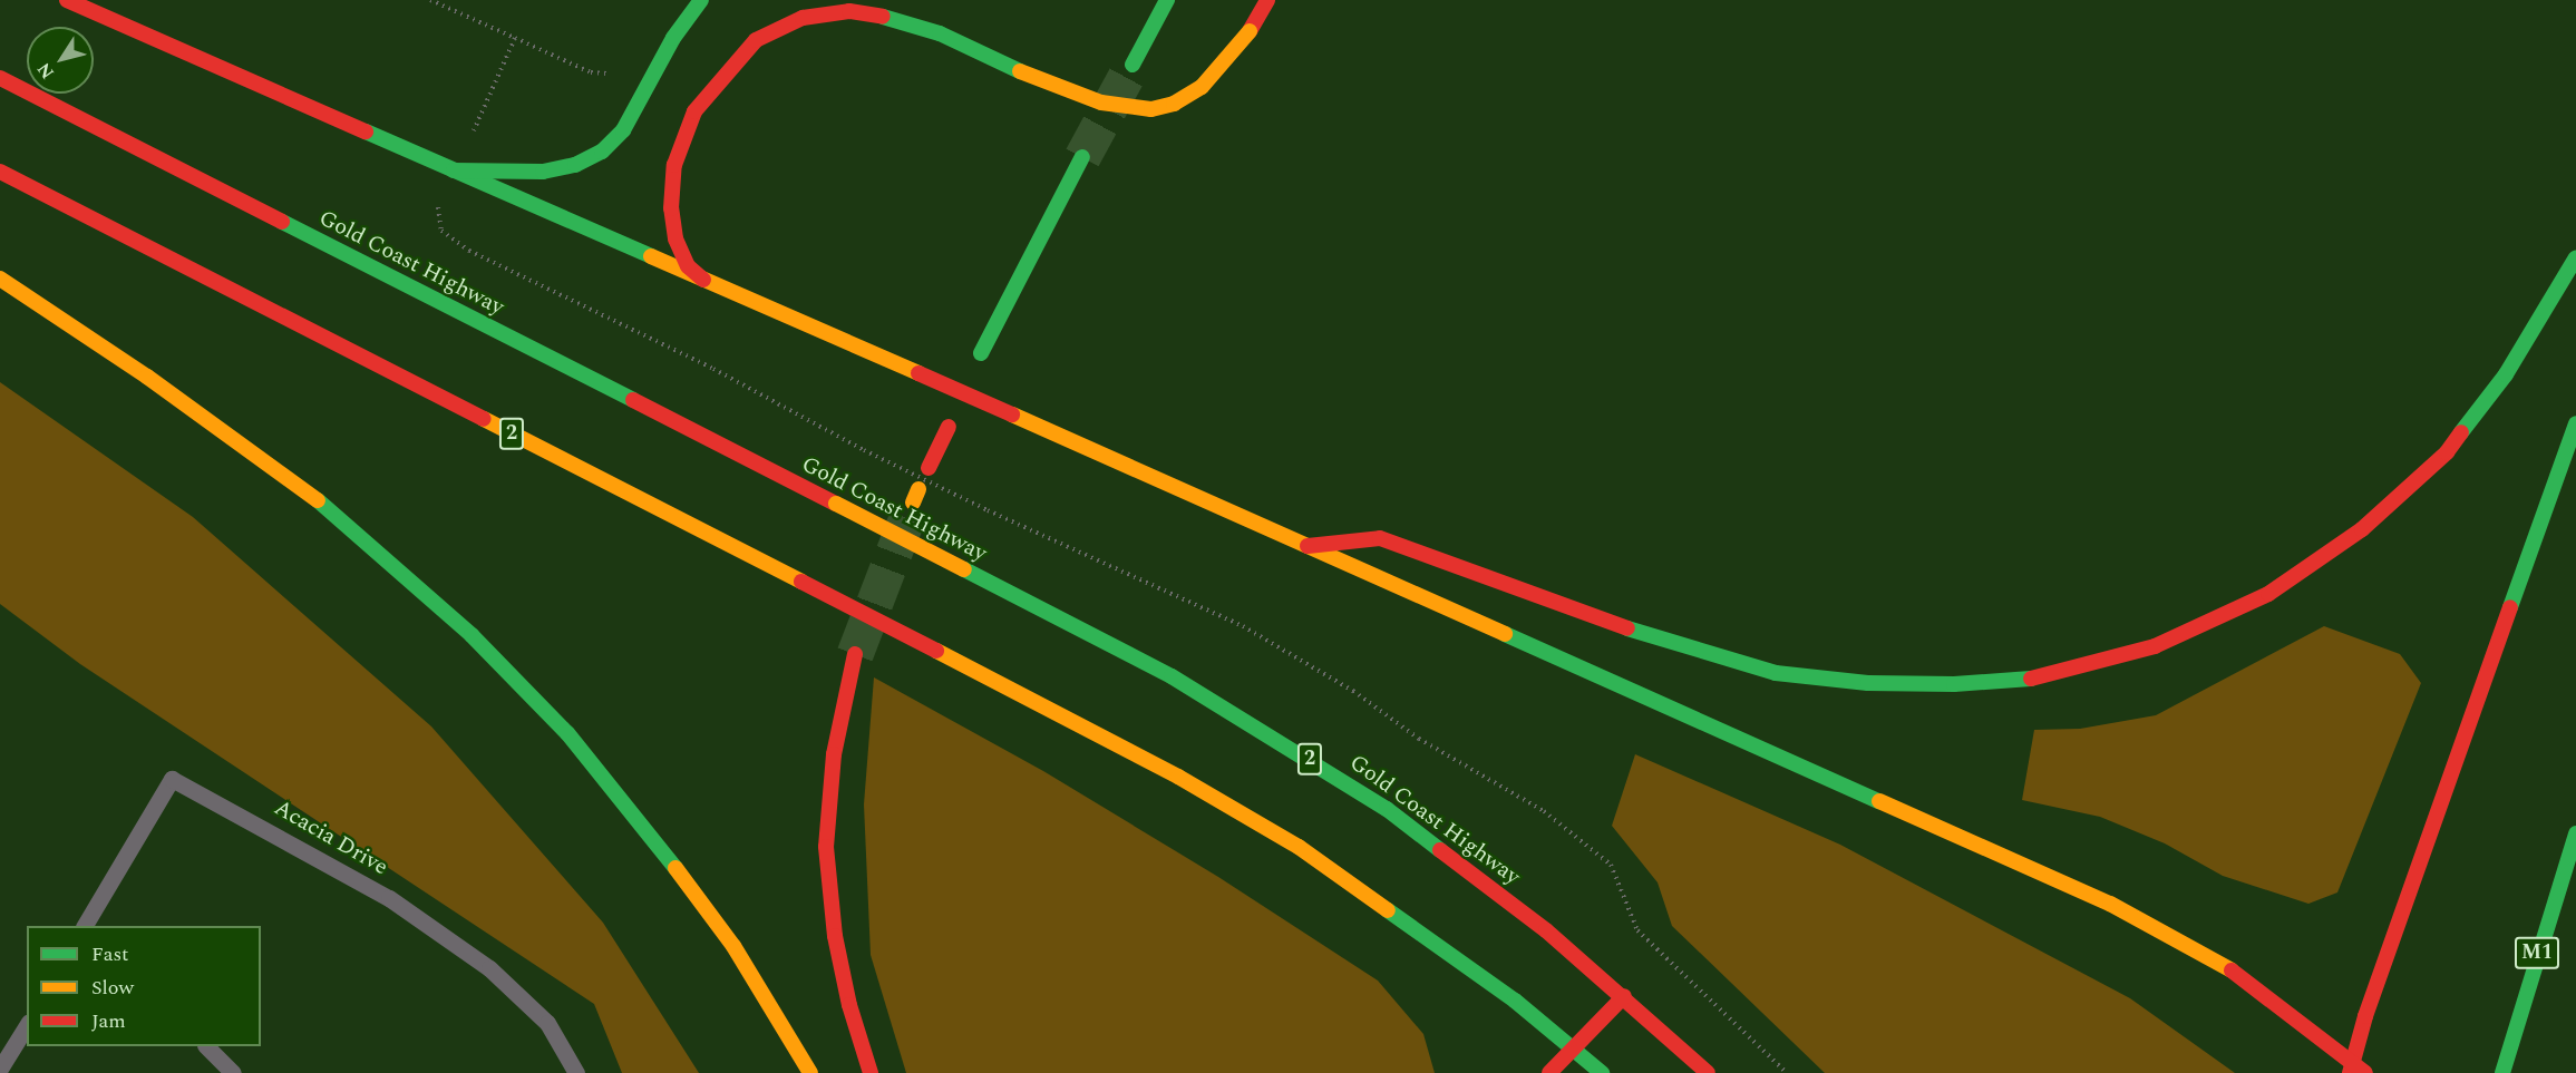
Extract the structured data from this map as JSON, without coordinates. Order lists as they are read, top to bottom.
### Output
{
  "streets": {
    "main road": ["Gold Coast Highway", "2", "M1"],
    "lane": ["Acacia Drive"]
  },
  "legend": ["Fast", "Slow", "Jam"],
  "north": "bottom left"
}
